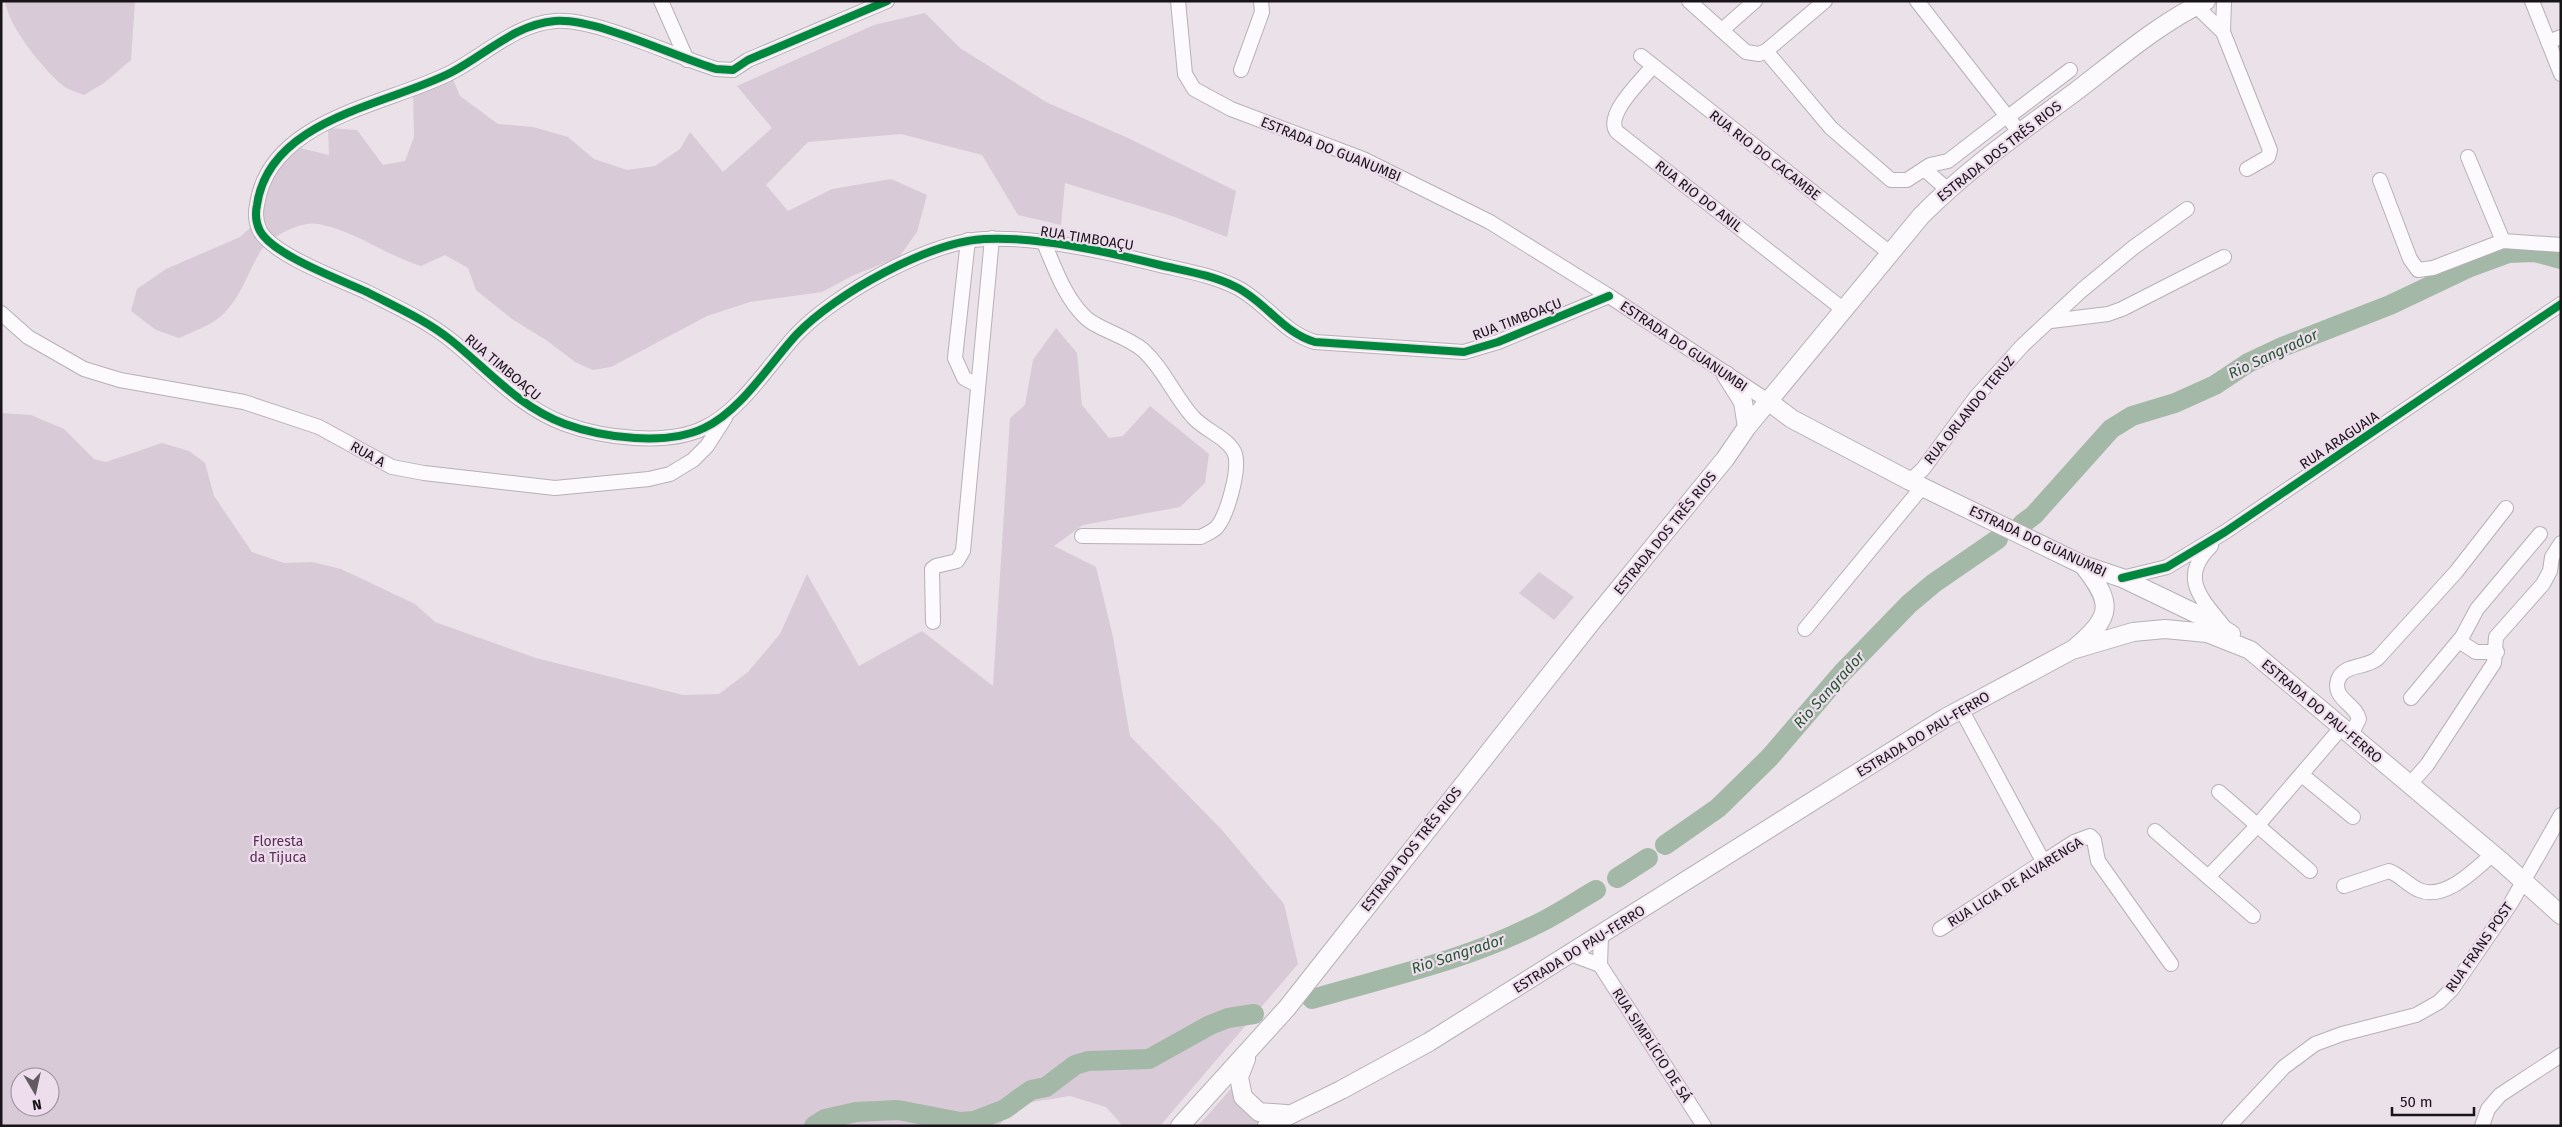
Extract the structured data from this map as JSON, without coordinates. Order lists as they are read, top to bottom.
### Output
{
  "streets": {
    "main road": ["ESTRADA DO GUANUMBI", "ESTRADA DOS TRÊS RIOS", "ESTRADA DO PAU-FERRO"],
    "street": [
      "RUA RIO DO CACAMBE",
      "RUA RIO DO ANIL",
      "RUA TIMBOAÇU",
      "RUA ORLANDO TERUZ",
      "RUA ARAGUAIA",
      "RUA A",
      "RUA LICIA DE ALVARENGA",
      "RUA FRANS POST",
      "RUA SIMPLÍCIO DE SÁ"
    ]
  },
  "crossings": [
    ["ESTRADA DO GUANUMBI", "ESTRADA DOS TRÊS RIOS"],
    ["ESTRADA DO GUANUMBI", "RUA TIMBOAÇU"],
    ["ESTRADA DO GUANUMBI", "RUA ORLANDO TERUZ"],
    ["ESTRADA DO GUANUMBI", "RUA ARAGUAIA"],
    ["ESTRADA DO GUANUMBI", "ESTRADA DO PAU-FERRO"],
    ["ESTRADA DOS TRÊS RIOS", "RUA RIO DO CACAMBE"],
    ["ESTRADA DOS TRÊS RIOS", "RUA RIO DO ANIL"],
    ["RUA RIO DO CACAMBE", "RUA RIO DO ANIL"],
    ["RUA TIMBOAÇU", "RUA A"],
    ["ESTRADA DO PAU-FERRO", "RUA FRANS POST"]
  ],
  "water": ["Rio Sangrador"],
  "parks": ["Floresta da Tijuca"],
  "scale_bar": "50 m",
  "north": "bottom"
}
